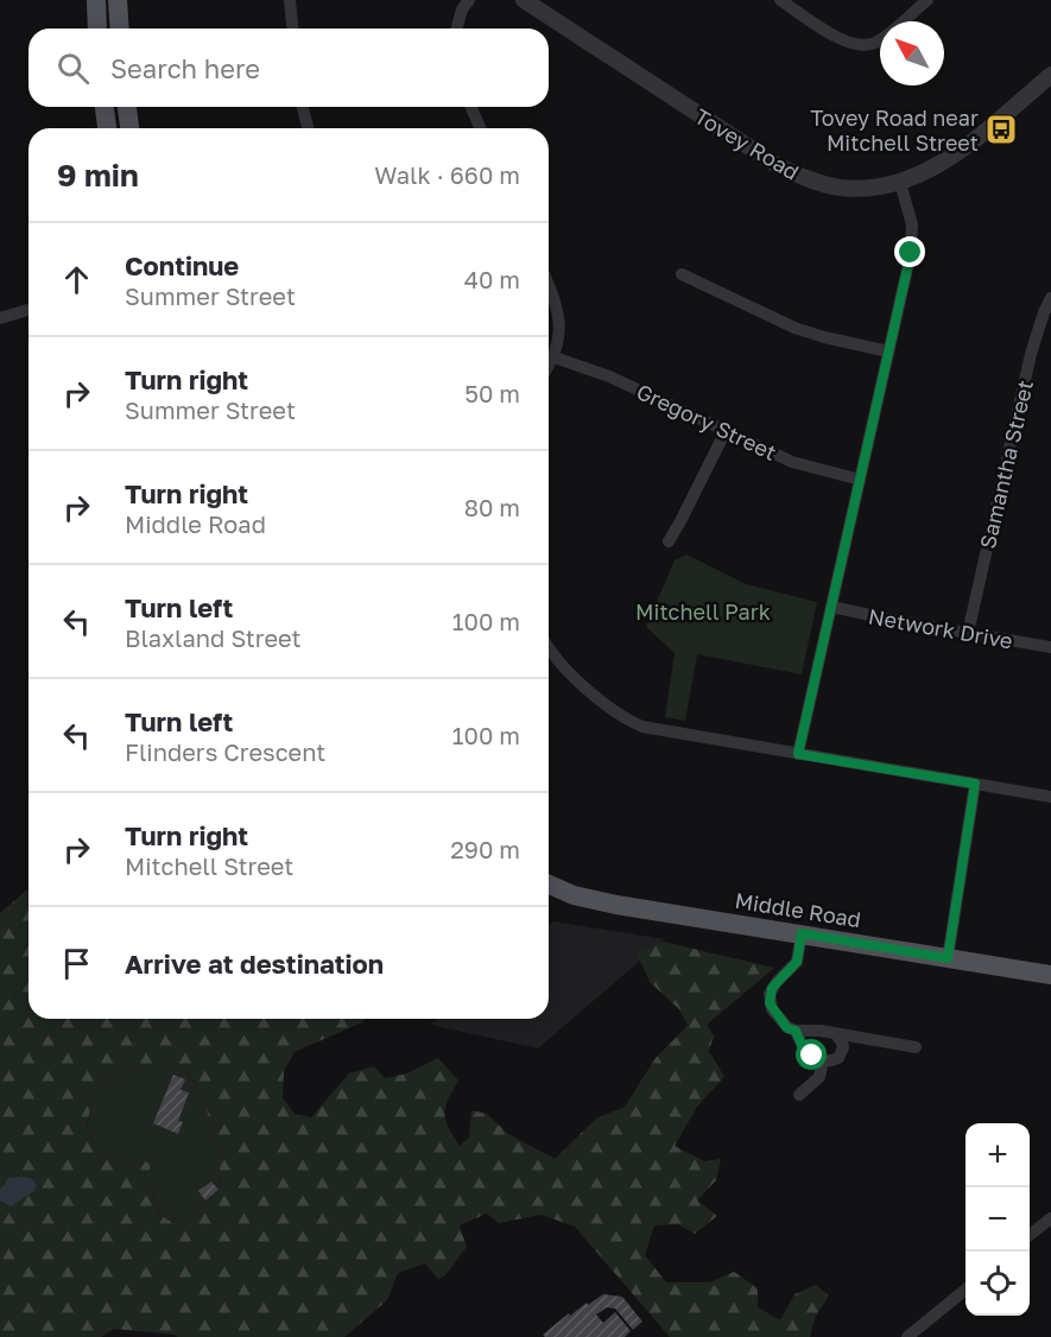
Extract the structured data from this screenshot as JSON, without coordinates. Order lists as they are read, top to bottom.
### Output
{
  "streets": {
    "main road": ["Middle Road"],
    "street": [
      "Tovey Road",
      "Gregory Street",
      "Samantha Street",
      "Network Drive"
    ]
  },
  "crossings": [
    ["Samantha Street", "Network Drive"]
  ],
  "parks": ["Mitchell Park"],
  "places": {
    "bus stop": ["Tovey Road near Mitchell Street"]
  },
  "north": "top left",
  "page": {
    "search": "Search here",
    "heading": ["9 min", "Walk · 660 m"],
    "list": [
      ["Continue", "Summer Street", "40 m"],
      ["Turn right", "Summer Street", "50 m"],
      ["Turn right", "Middle Road", "80 m"],
      ["Turn left", "Blaxland Street", "100 m"],
      ["Turn left", "Flinders Crescent", "100 m"],
      ["Turn right", "Mitchell Street", "290 m"],
      "Arrive at destination"
    ],
    "map_buttons": ["+", "−"]
  }
}
